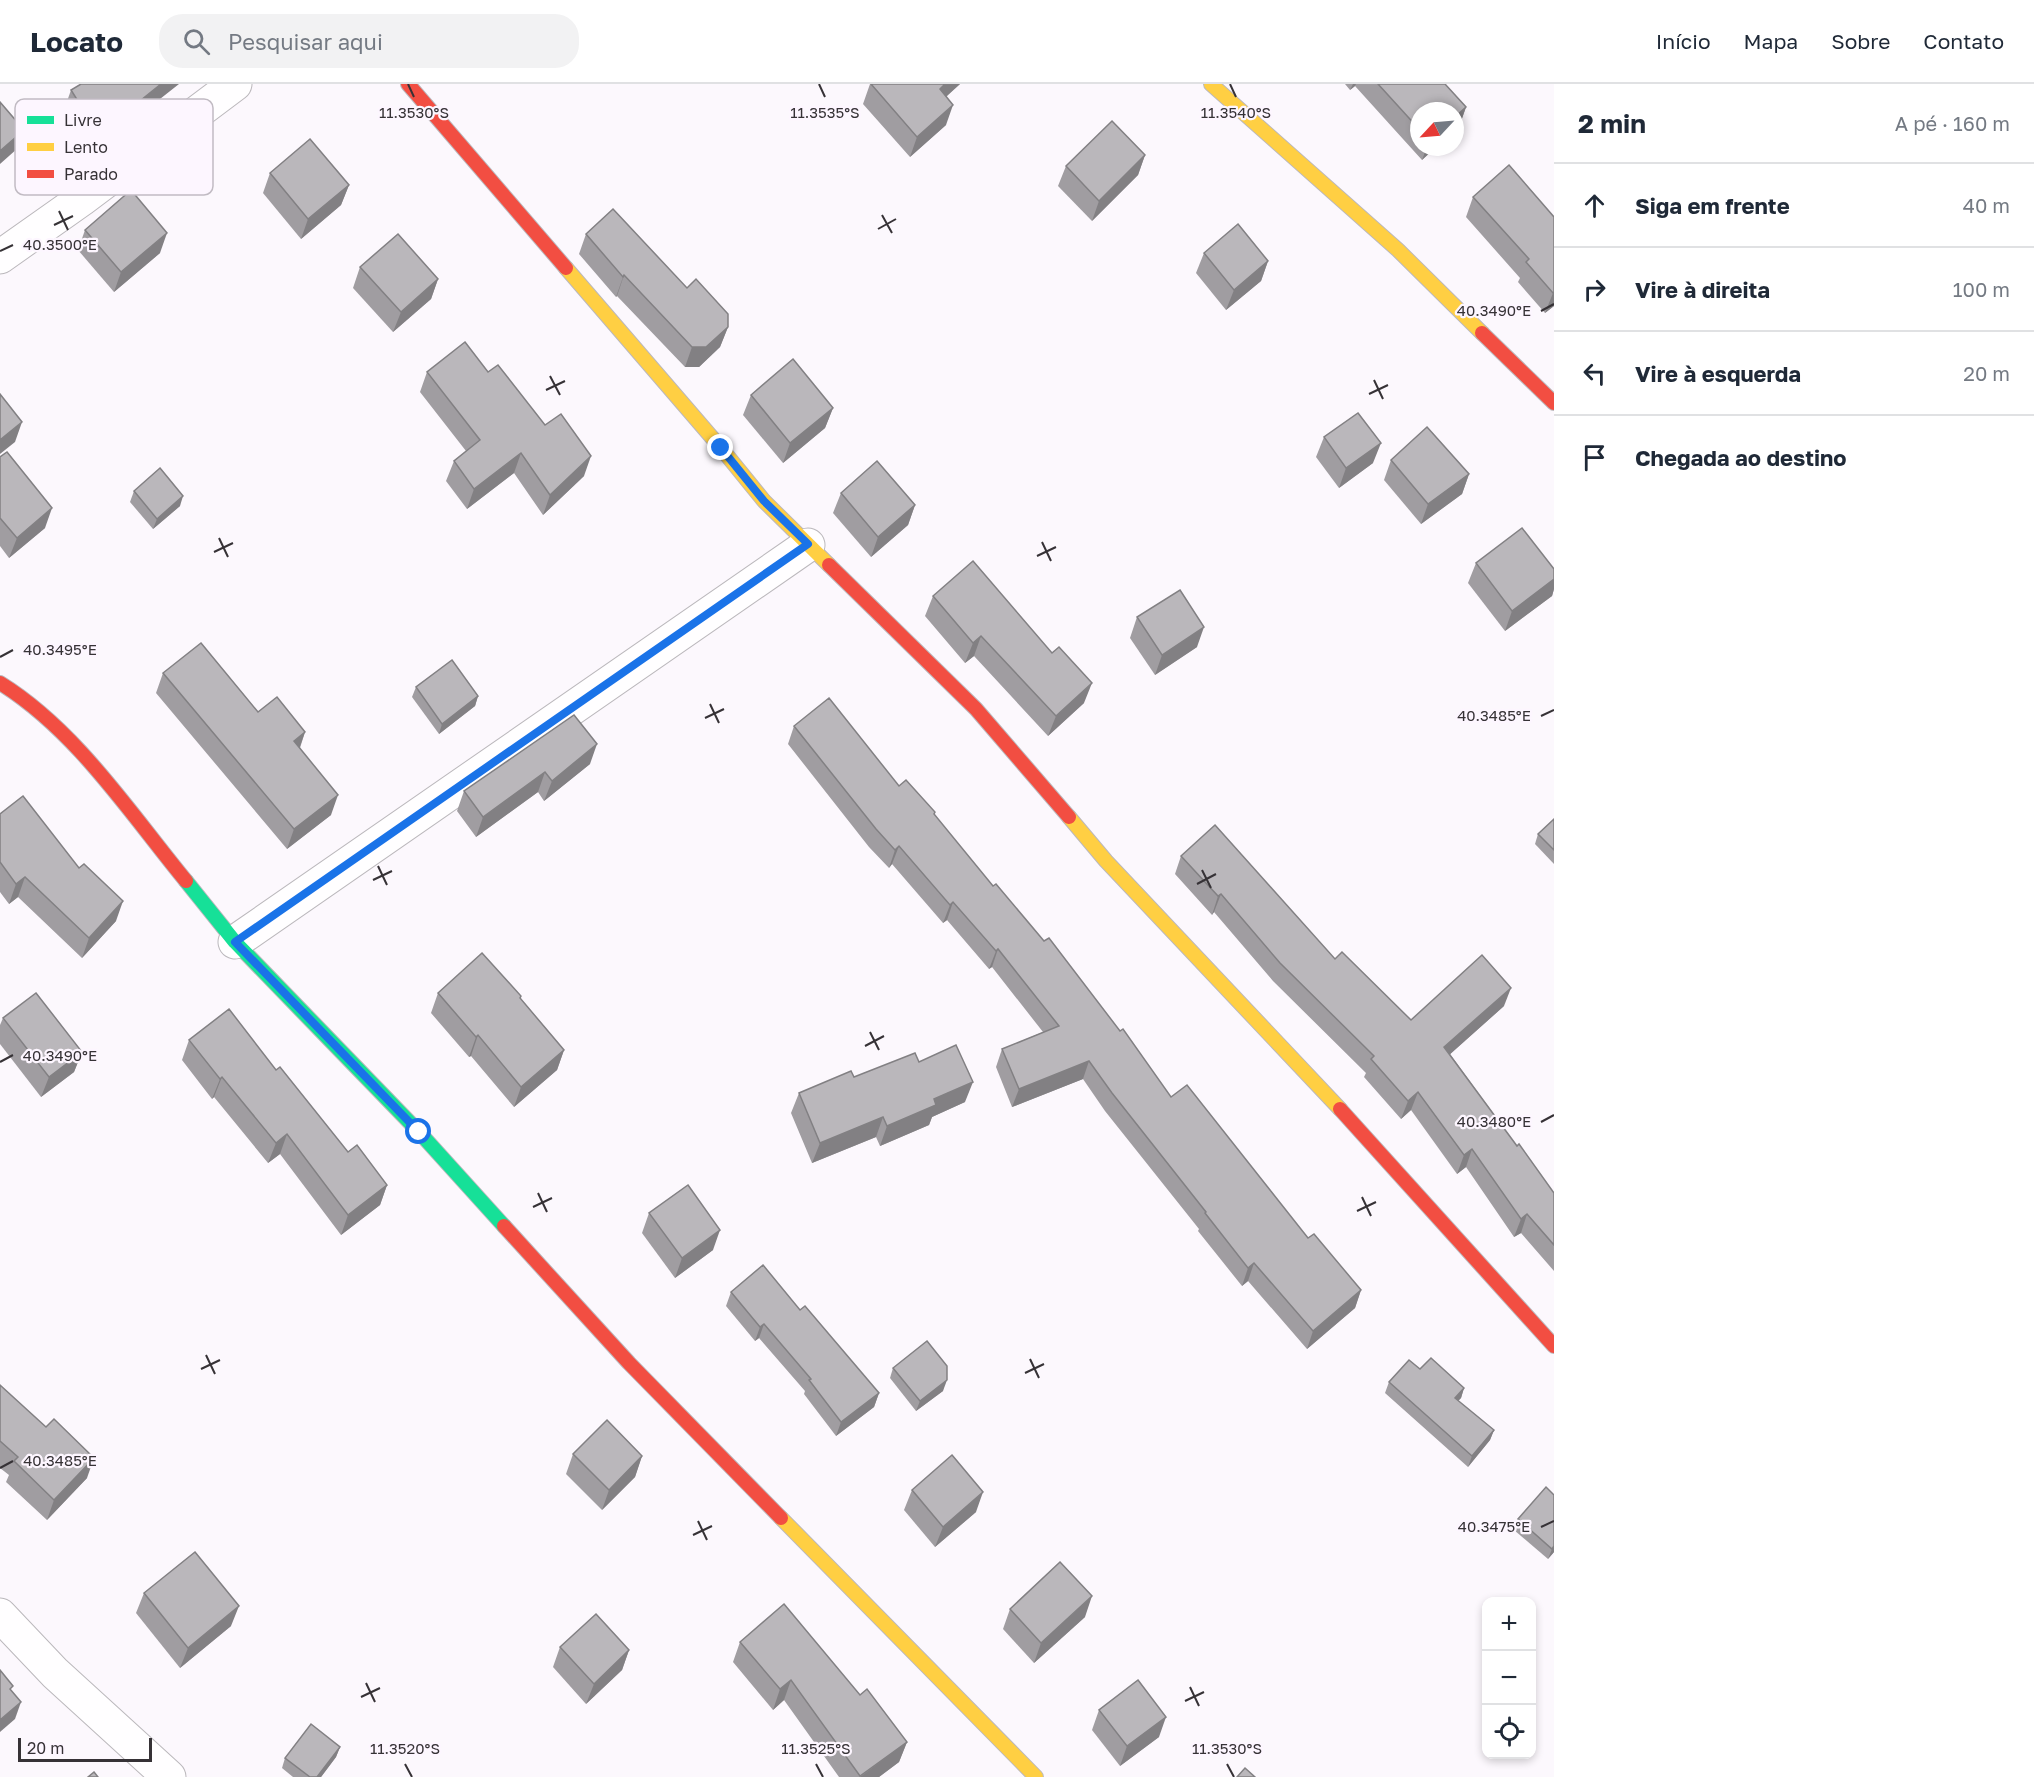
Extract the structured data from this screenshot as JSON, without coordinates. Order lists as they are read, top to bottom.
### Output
{
  "legend": ["Livre", "Lento", "Parado"],
  "scale_bar": "20 m",
  "north": "bottom left",
  "page": {
    "header": "Locato",
    "search": "Pesquisar aqui",
    "nav": [
      "Início",
      "Mapa",
      "Sobre",
      "Contato"
    ],
    "heading": ["2 min", "A pé · 160 m"],
    "list": [
      ["Siga em frente", "40 m"],
      ["Vire à direita", "100 m"],
      ["Vire à esquerda", "20 m"],
      "Chegada ao destino"
    ],
    "map_buttons": ["+", "−"],
    "scale": "20 m"
  },
  "coordinates": [
    "11.3530°S",
    "11.3540°S",
    "11.3535°S",
    "40.3500°E",
    "40.3490°E",
    "40.3495°E",
    "40.3485°E",
    "40.3480°E",
    "40.3475°E",
    "11.3520°S",
    "11.3525°S"
  ]
}
